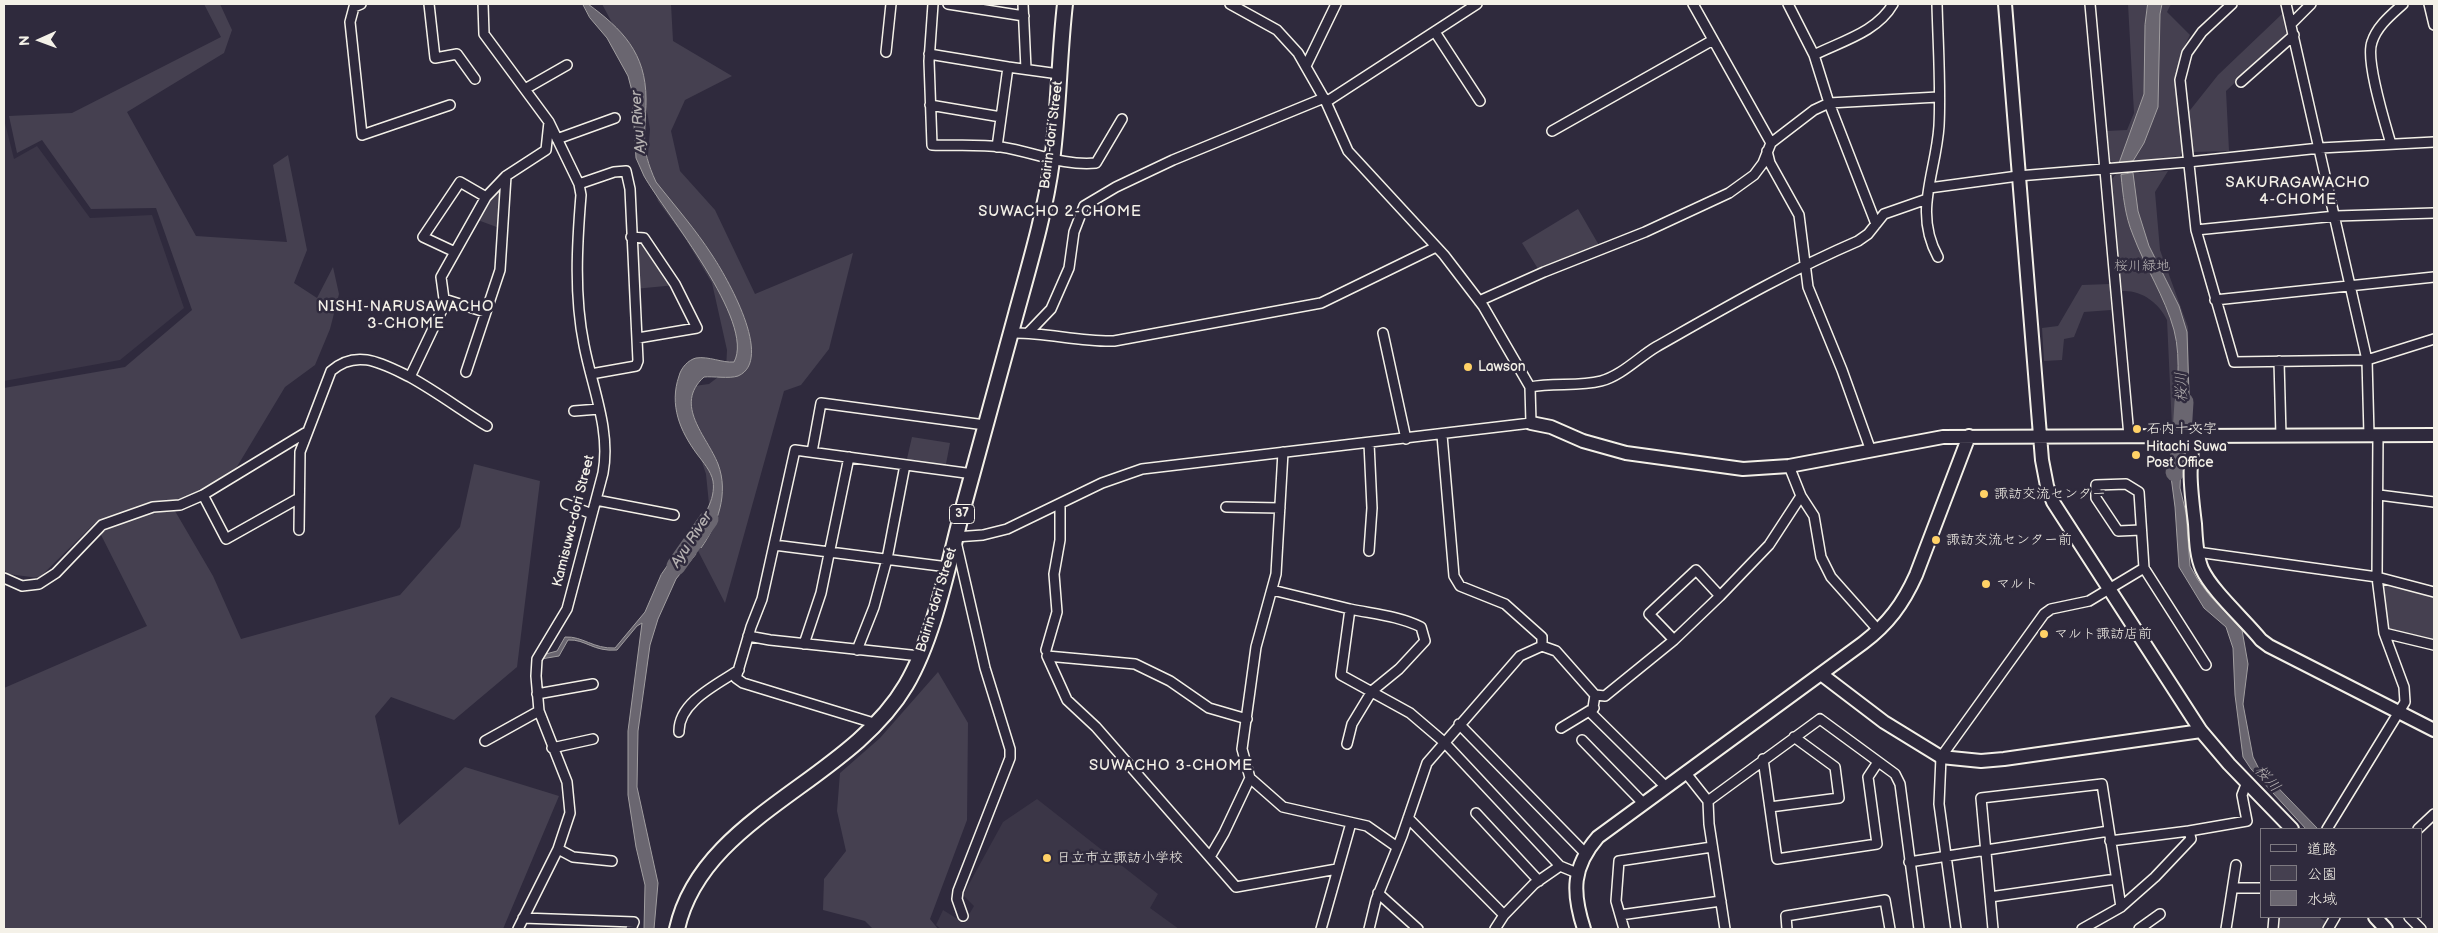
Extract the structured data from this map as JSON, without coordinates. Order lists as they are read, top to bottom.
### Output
{
  "streets": {
    "main road": ["Bairin-dori Street", "37"],
    "street": ["Kamisuwa-dori Street"]
  },
  "districts": [
    "SAKURAGAWACHO 4-CHOME",
    "SUWACHO 2-CHOME",
    "NISHI-NARUSAWACHO 3-CHOME",
    "SUWACHO 3-CHOME"
  ],
  "water": ["Ayu River", "桜川"],
  "parks": ["桜川緑地"],
  "places": [
    "Lawson",
    "石内十文字",
    "Hitachi Suwa Post Office",
    "諏訪交流センター",
    "諏訪交流センター前",
    "マルト",
    "マルト諏訪店前",
    "日立市立諏訪小学校"
  ],
  "legend": ["道路", "公園", "水域"],
  "north": "left"
}
